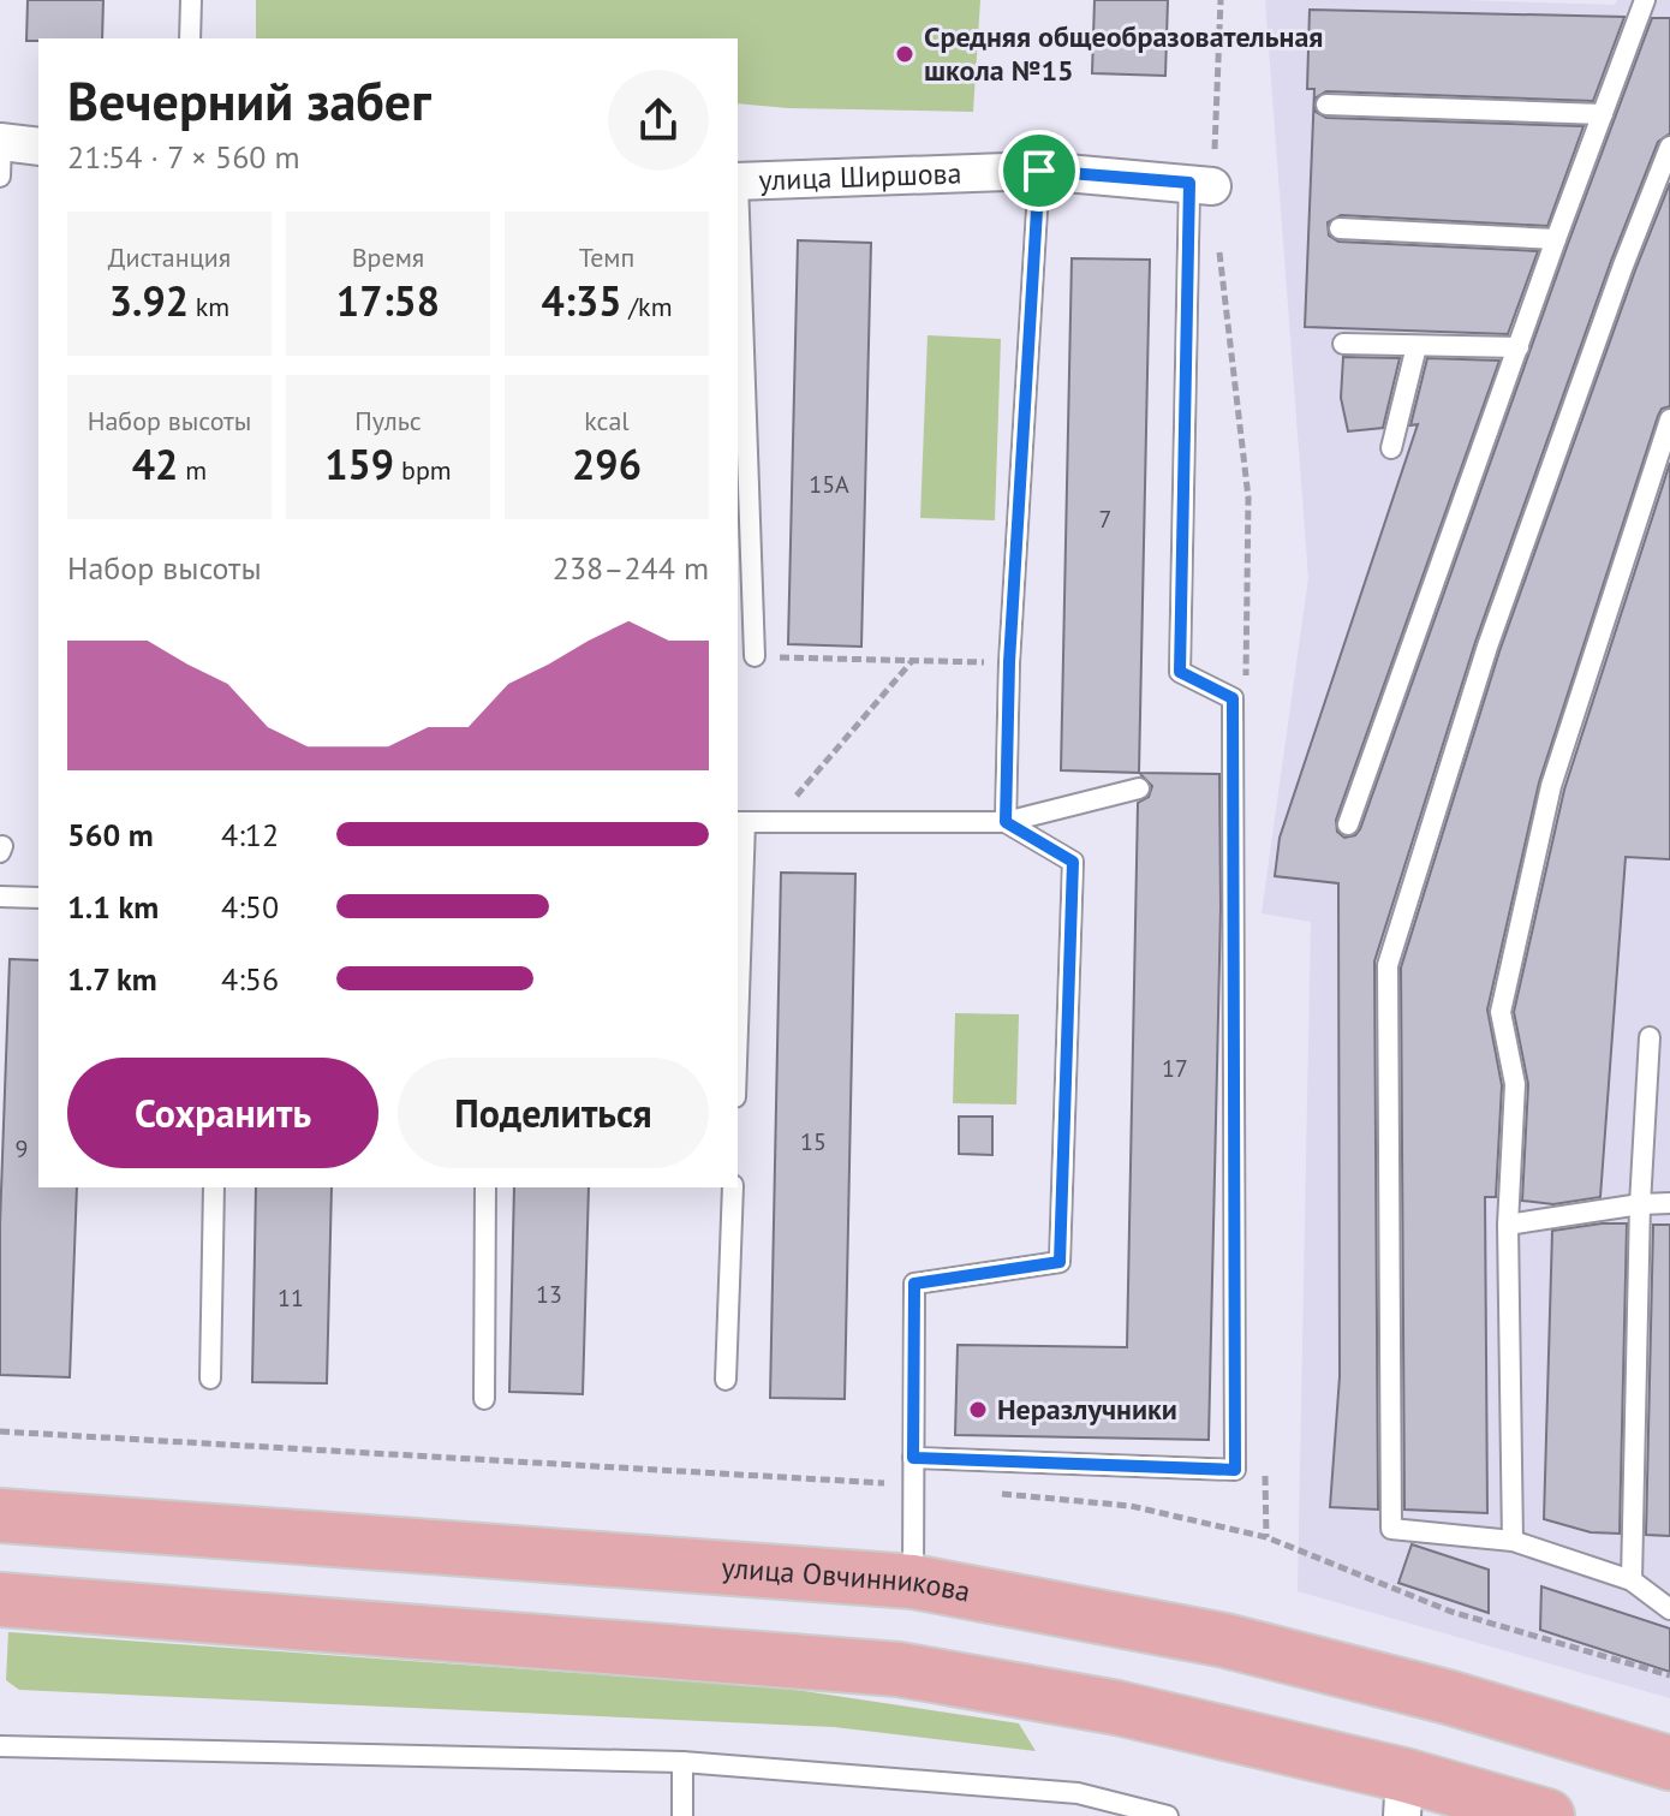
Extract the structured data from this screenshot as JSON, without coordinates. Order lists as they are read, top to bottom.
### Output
{
  "streets": {
    "main road": ["улица Овчинникова"],
    "street": ["улица Ширшова"]
  },
  "places": ["Средняя общеобразовательная школа №15", "Неразлучники"],
  "house_numbers": [
    "15А",
    "7",
    "17",
    "15",
    "9",
    "13",
    "11"
  ],
  "page": {
    "heading": ["Вечерний забег", "21:54 · 7 × 560 m"],
    "stats": [
      ["Дистанция", "3.92 km"],
      ["Время", "17:58"],
      ["Темп", "4:35 /km"],
      ["Набор высоты", "42 m"],
      ["Пульс", "159 bpm"],
      ["kcal", "296"]
    ],
    "chart": ["Набор высоты", "238–244 m"],
    "list": [
      {
        "name": "560 m",
        "note": "4:12"
      },
      {
        "name": "1.1 km",
        "note": "4:50"
      },
      {
        "name": "1.7 km",
        "note": "4:56"
      }
    ],
    "buttons": ["Сохранить", "Поделиться"]
  }
}
